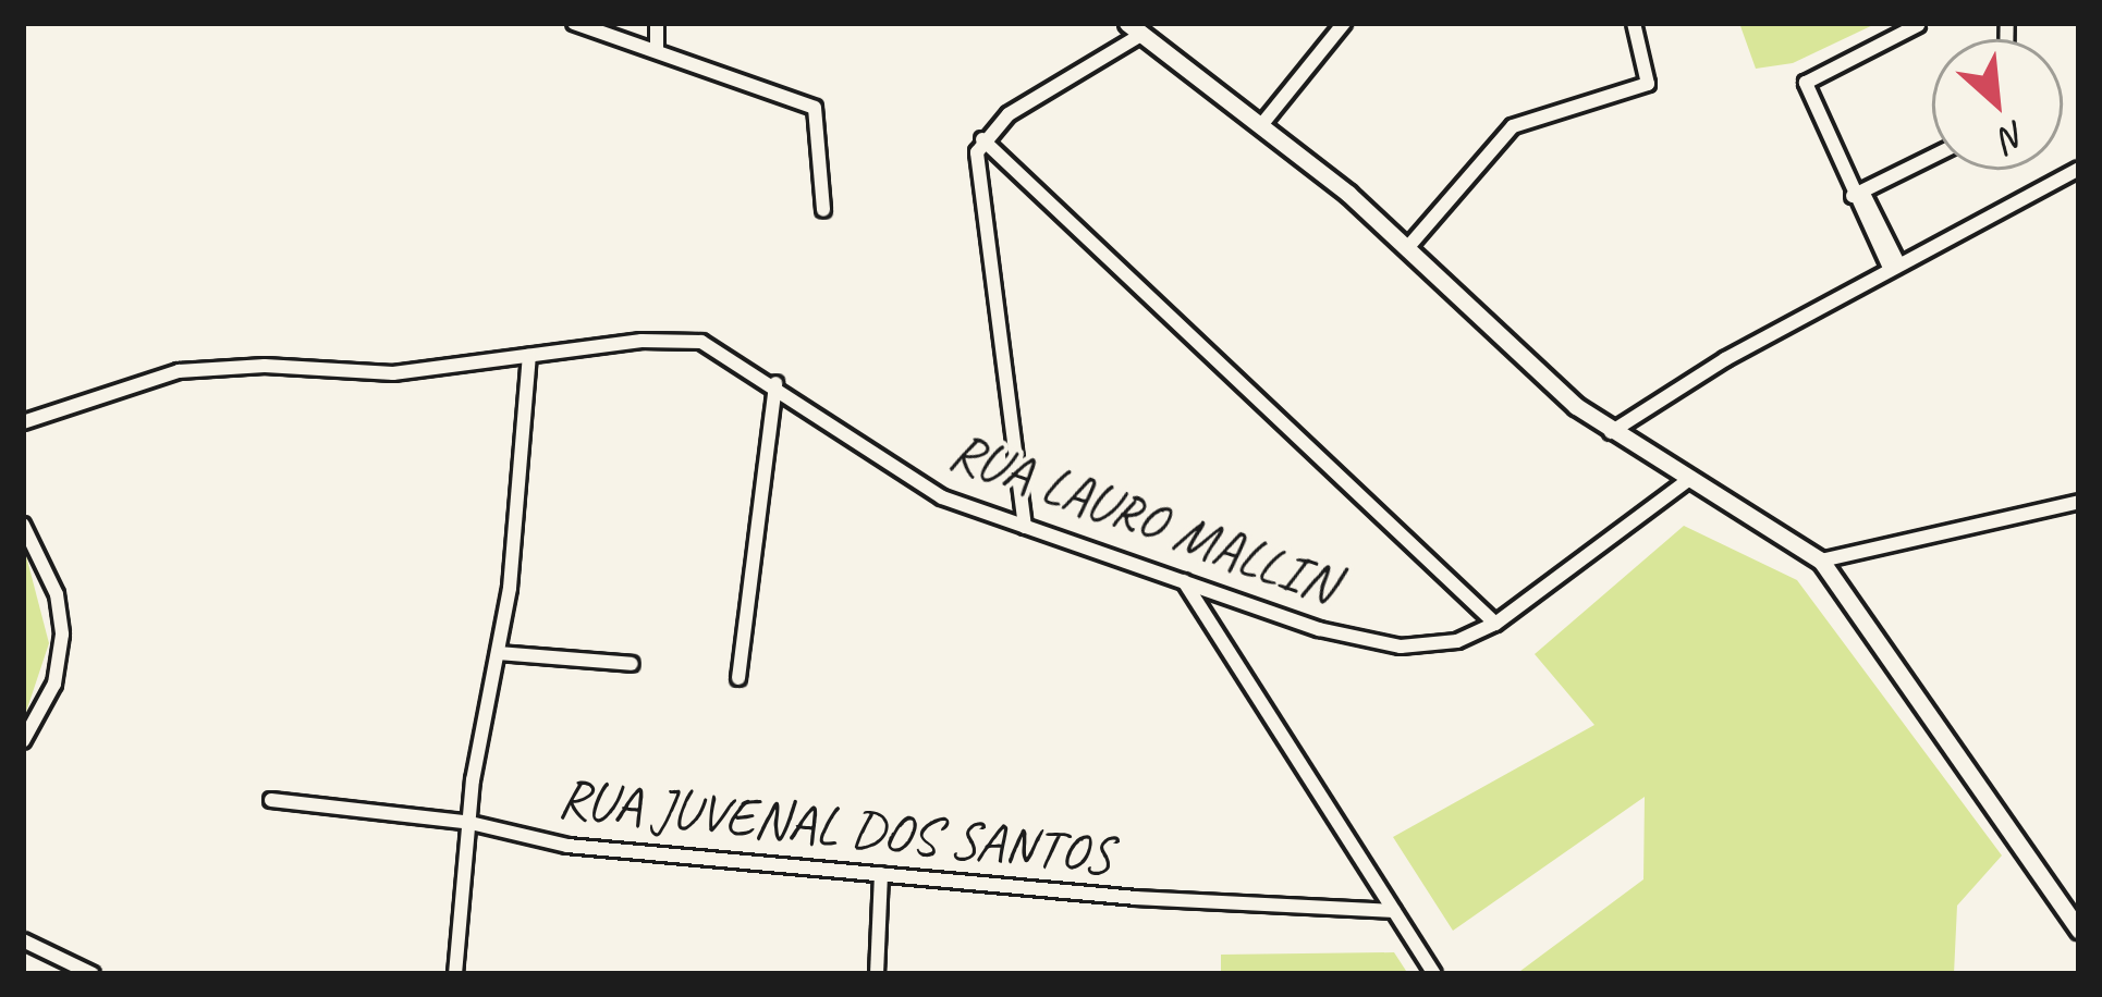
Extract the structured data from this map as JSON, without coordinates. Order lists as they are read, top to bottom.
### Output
{
  "streets": {
    "street": ["RUA LAURO MALLIN", "RUA JUVENAL DOS SANTOS"]
  },
  "north": "bottom right"
}
